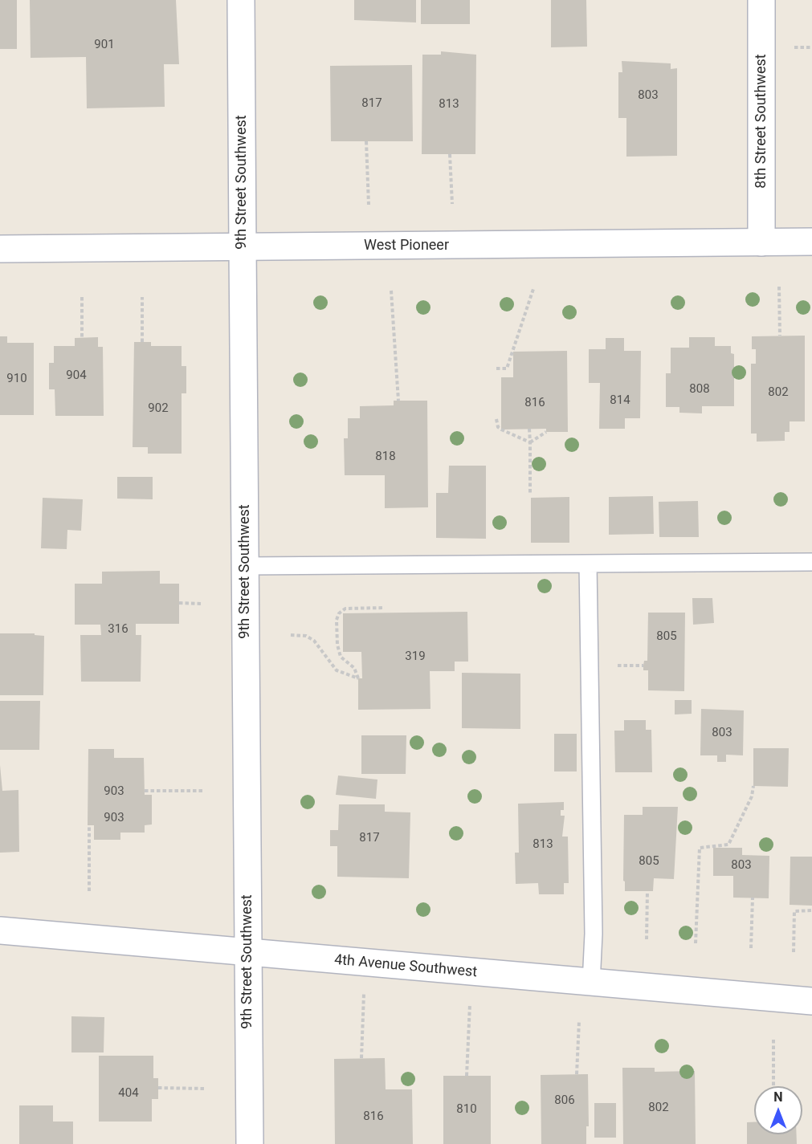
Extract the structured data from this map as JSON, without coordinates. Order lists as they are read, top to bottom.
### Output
{
  "streets": {
    "street": [
      "8th Street Southwest",
      "9th Street Southwest",
      "West Pioneer",
      "4th Avenue Southwest"
    ]
  },
  "crossings": [
    ["8th Street Southwest", "West Pioneer"],
    ["9th Street Southwest", "West Pioneer"],
    ["9th Street Southwest", "4th Avenue Southwest"]
  ],
  "house_numbers": [
    "901",
    "803",
    "817",
    "813",
    "904",
    "910",
    "808",
    "802",
    "814",
    "816",
    "902",
    "818",
    "316",
    "805",
    "319",
    "803",
    "903",
    "903",
    "817",
    "813",
    "805",
    "803",
    "404",
    "806",
    "802",
    "810",
    "816"
  ],
  "north": "top"
}
